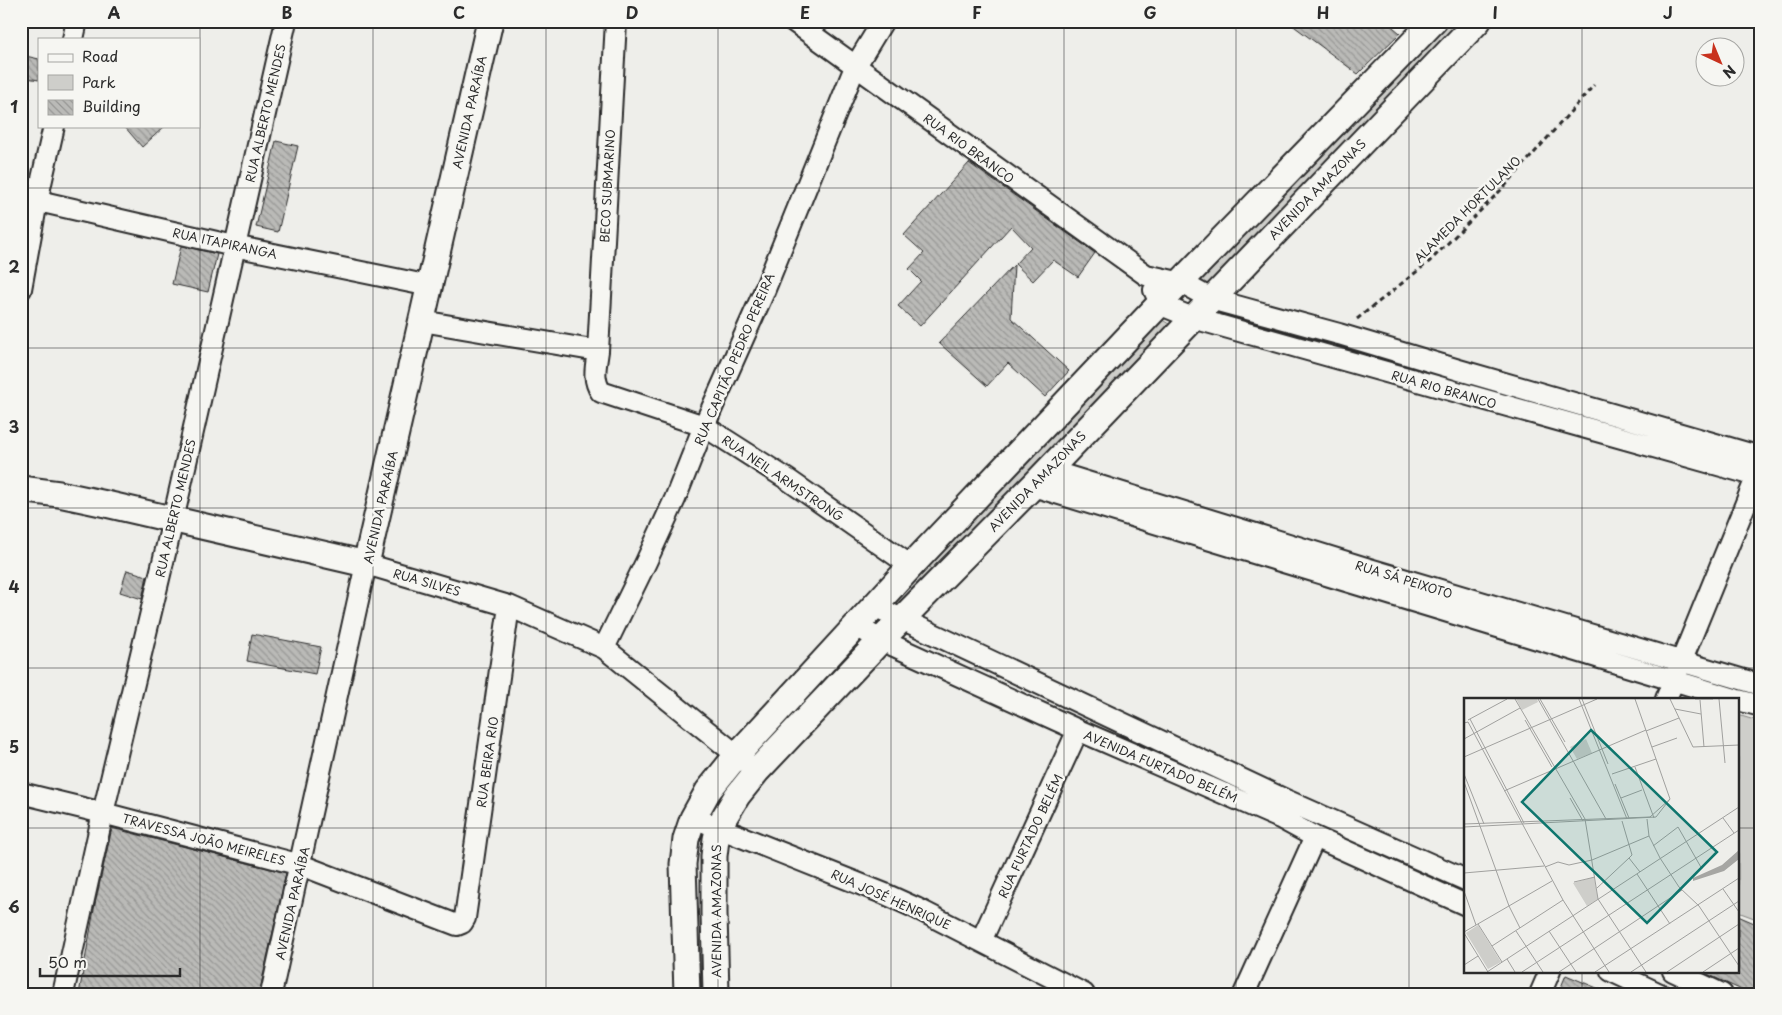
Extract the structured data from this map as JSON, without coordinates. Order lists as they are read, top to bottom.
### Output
{
  "streets": {
    "street": [
      "AVENIDA PARAÍBA",
      "RUA ALBERTO MENDES",
      "RUA RIO BRANCO",
      "BECO SUBMARINO",
      "AVENIDA AMAZONAS",
      "RUA ITAPIRANGA",
      "RUA CAPITÃO PEDRO PEREIRA",
      "RUA NEIL ARMSTRONG",
      "RUA SÁ PEIXOTO",
      "RUA SILVES",
      "RUA BEIRA RIO",
      "AVENIDA FURTADO BELÉM",
      "RUA FURTADO BELÉM",
      "TRAVESSA JOÃO MEIRELES",
      "RUA JOSÉ HENRIQUE"
    ],
    "path": ["ALAMEDA HORTULANO"]
  },
  "crossings": [
    ["AVENIDA PARAÍBA", "RUA ITAPIRANGA"],
    ["AVENIDA PARAÍBA", "RUA SILVES"],
    ["AVENIDA PARAÍBA", "TRAVESSA JOÃO MEIRELES"],
    ["RUA ALBERTO MENDES", "RUA ITAPIRANGA"],
    ["RUA ALBERTO MENDES", "RUA SILVES"],
    ["RUA ALBERTO MENDES", "TRAVESSA JOÃO MEIRELES"],
    ["RUA RIO BRANCO", "AVENIDA AMAZONAS"],
    ["RUA RIO BRANCO", "ALAMEDA HORTULANO"],
    ["RUA RIO BRANCO", "RUA CAPITÃO PEDRO PEREIRA"],
    ["BECO SUBMARINO", "RUA NEIL ARMSTRONG"],
    ["AVENIDA AMAZONAS", "RUA SÁ PEIXOTO"],
    ["AVENIDA AMAZONAS", "RUA SILVES"],
    ["AVENIDA AMAZONAS", "AVENIDA FURTADO BELÉM"],
    ["AVENIDA AMAZONAS", "RUA JOSÉ HENRIQUE"],
    ["RUA CAPITÃO PEDRO PEREIRA", "RUA NEIL ARMSTRONG"],
    ["RUA CAPITÃO PEDRO PEREIRA", "RUA SILVES"],
    ["RUA SILVES", "RUA BEIRA RIO"],
    ["RUA BEIRA RIO", "TRAVESSA JOÃO MEIRELES"],
    ["AVENIDA FURTADO BELÉM", "RUA FURTADO BELÉM"],
    ["RUA FURTADO BELÉM", "RUA JOSÉ HENRIQUE"]
  ],
  "legend": ["Road", "Park", "Building"],
  "scale_bar": "50 m",
  "north": "bottom right",
  "grid": {
    "columns": [
      "A",
      "B",
      "C",
      "D",
      "E",
      "F",
      "G",
      "H",
      "I",
      "J"
    ],
    "rows": [
      "1",
      "2",
      "3",
      "4",
      "5",
      "6"
    ]
  }
}
